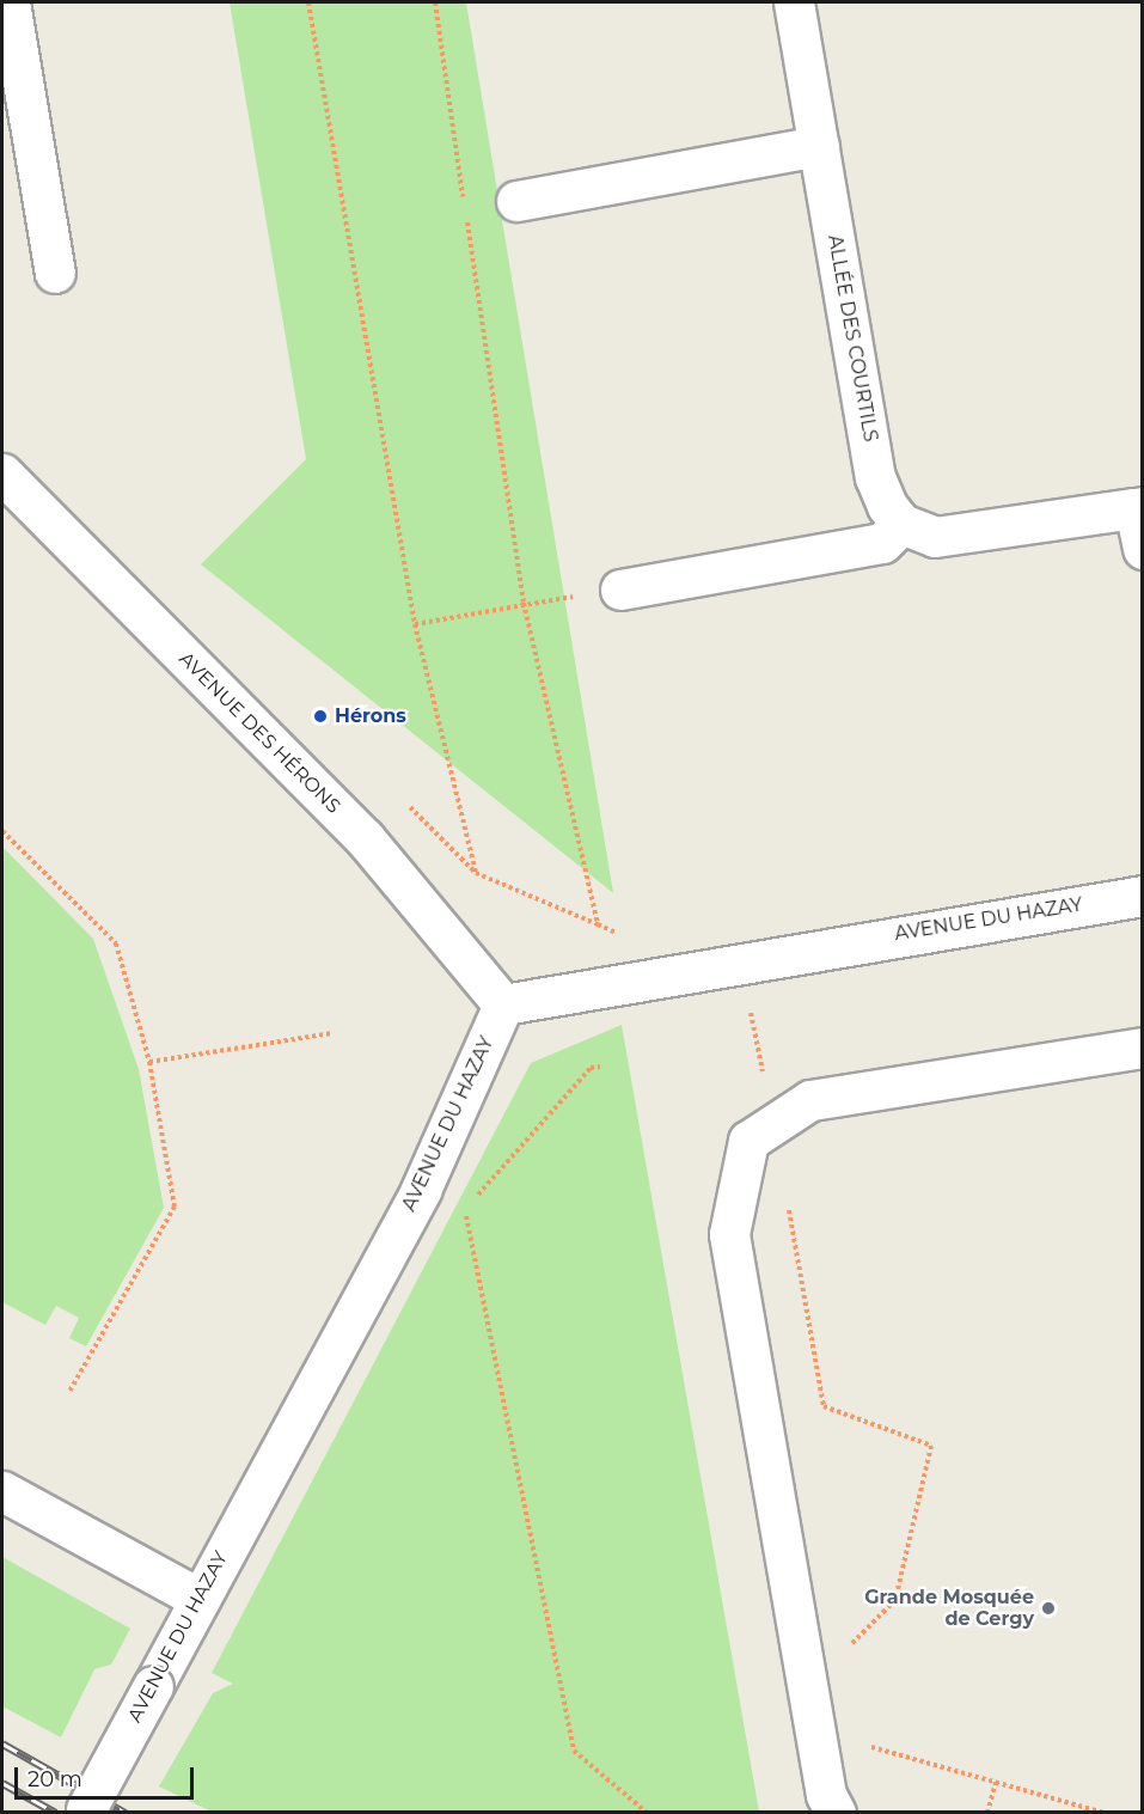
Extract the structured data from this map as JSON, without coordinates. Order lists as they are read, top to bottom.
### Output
{
  "streets": {
    "street": ["ALLÉE DES COURTILS", "AVENUE DES HÉRONS", "AVENUE DU HAZAY"]
  },
  "crossings": [
    ["AVENUE DES HÉRONS", "AVENUE DU HAZAY"]
  ],
  "places": ["Hérons", "Grande Mosquée de Cergy"],
  "scale_bar": "20 m"
}
